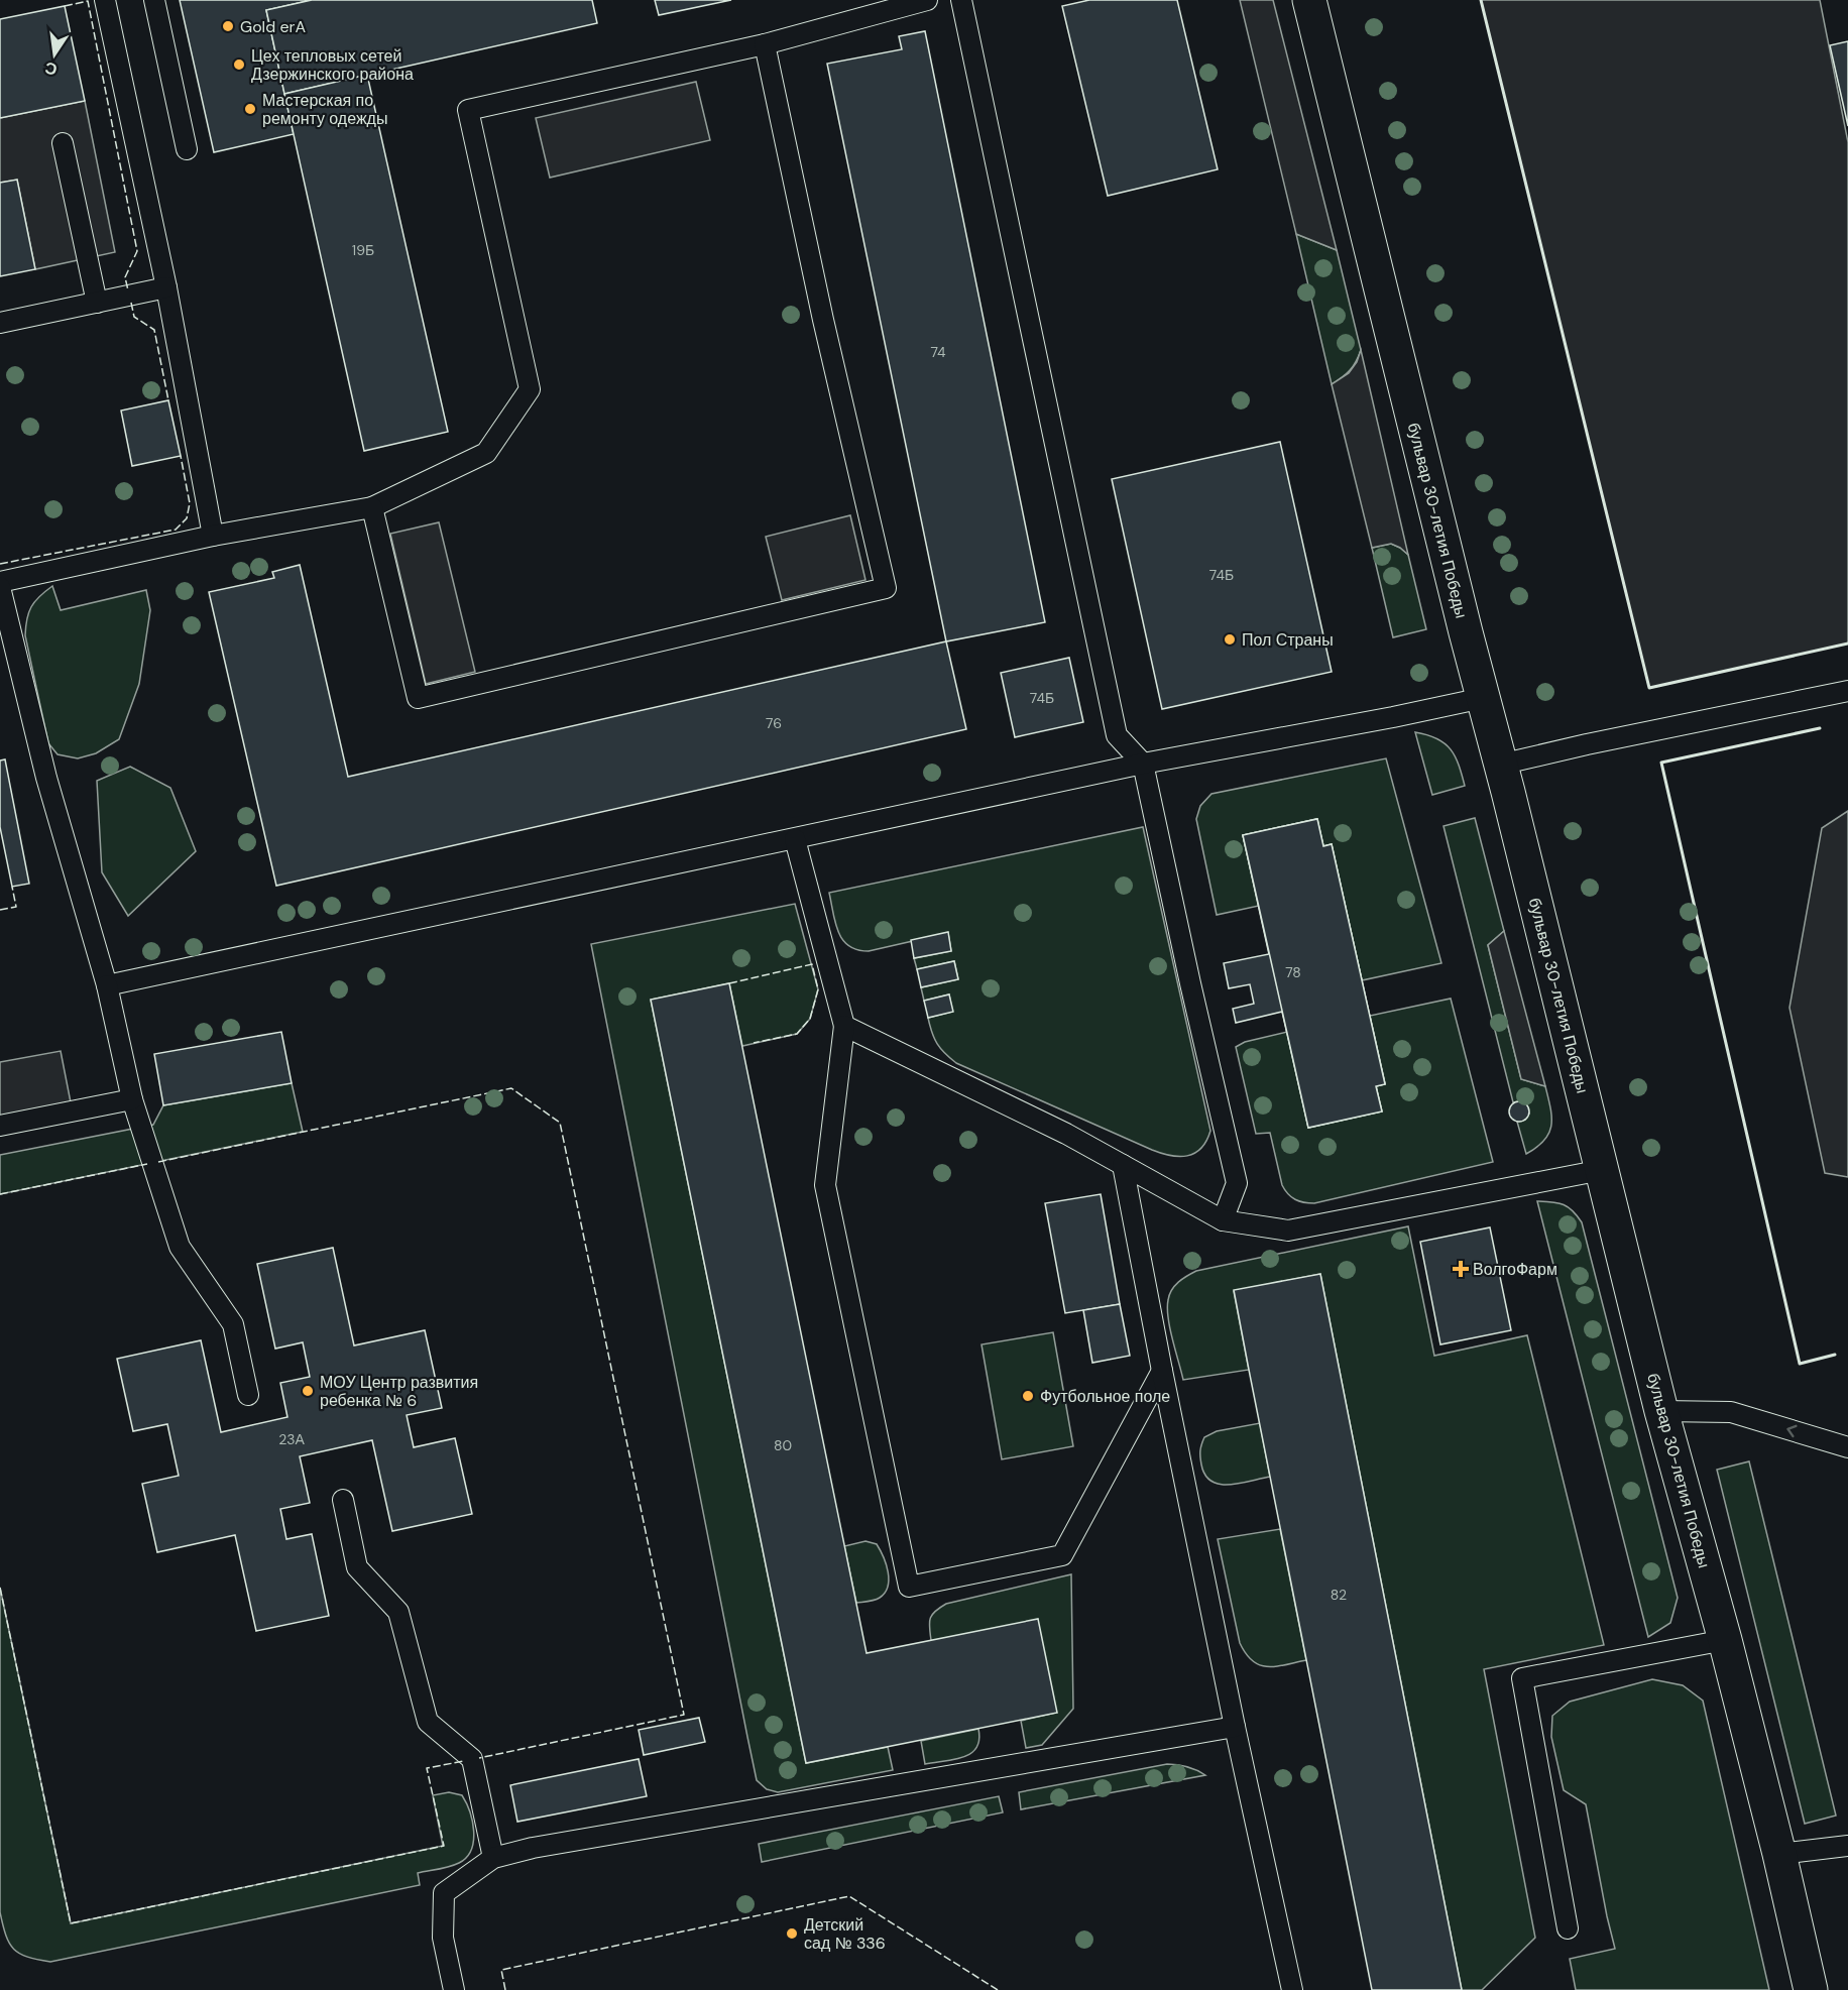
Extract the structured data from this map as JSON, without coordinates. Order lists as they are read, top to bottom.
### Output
{
  "streets": {
    "main road": ["бульвар 30-летия Победы"]
  },
  "places": {
    "other": [
      "Gold erA",
      "Цех тепловых сетей Дзержинского района",
      "Мастерская по ремонту одежды",
      "Пол Страны",
      "МОУ Центр развития ребенка № 6",
      "Футбольное поле",
      "Детский сад № 336"
    ],
    "health": ["ВолгоФарм"]
  },
  "house_numbers": [
    "19Б",
    "74",
    "74Б",
    "74Б",
    "76",
    "78",
    "23А",
    "80",
    "82"
  ],
  "north": "bottom"
}
